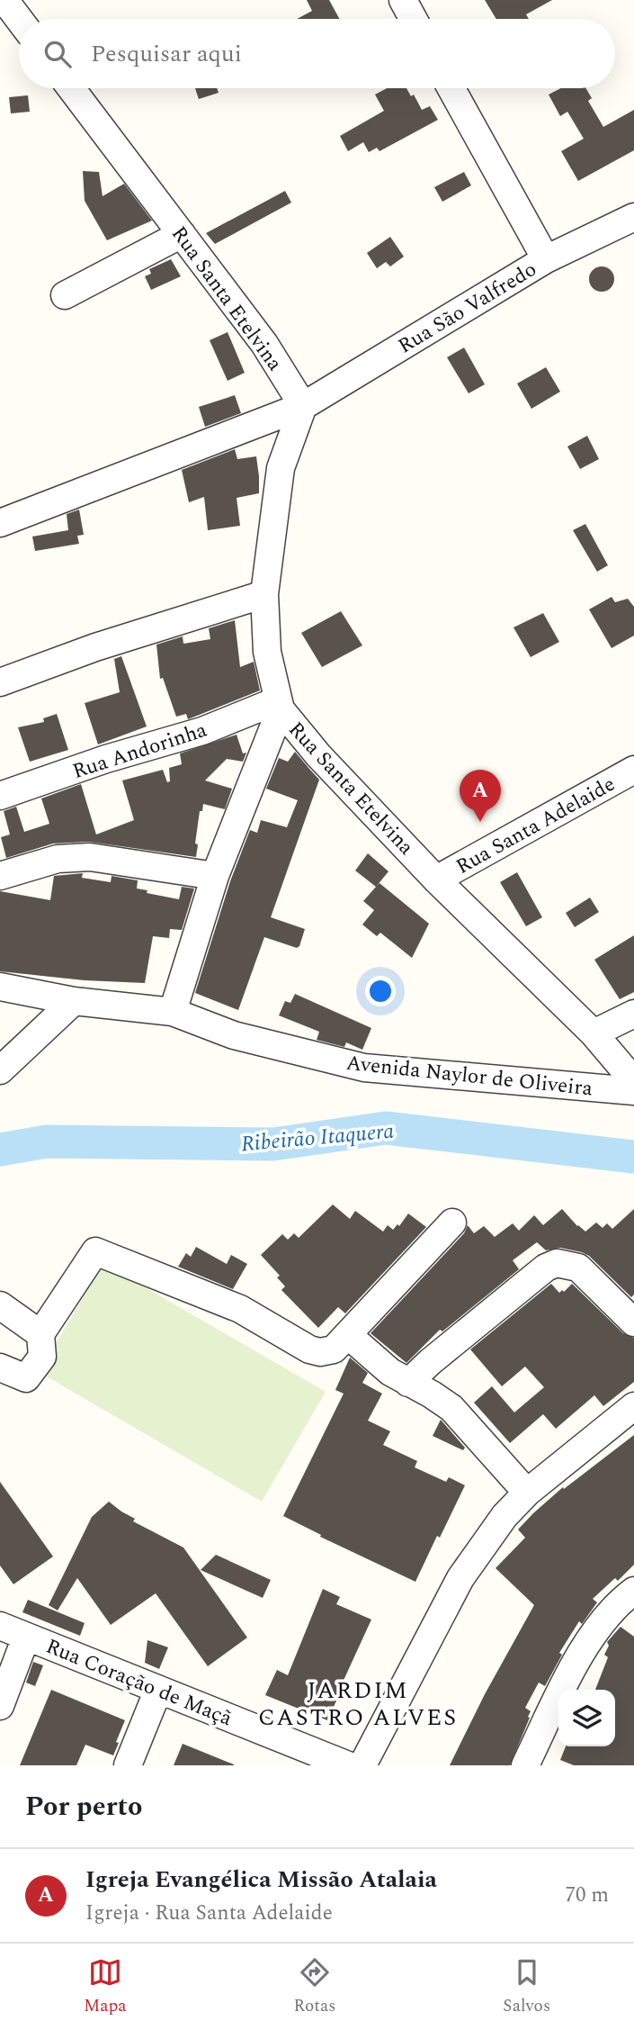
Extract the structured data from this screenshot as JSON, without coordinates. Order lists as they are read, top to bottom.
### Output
{
  "streets": {
    "street": [
      "Rua Santa Etelvina",
      "Rua São Valfredo",
      "Rua Andorinha",
      "Rua Santa Adelaide",
      "Avenida Naylor de Oliveira",
      "Rua Coração de Maçã"
    ]
  },
  "crossings": [
    ["Rua Santa Etelvina", "Rua São Valfredo"],
    ["Rua Santa Etelvina", "Rua Andorinha"],
    ["Rua Santa Etelvina", "Rua Santa Adelaide"]
  ],
  "districts": ["JARDIM CASTRO ALVES"],
  "water": ["Ribeirão Itaquera"],
  "page": {
    "search": "Pesquisar aqui",
    "pins": "A",
    "heading": "Por perto",
    "list": [
      {
        "mark": "A",
        "name": "Igreja Evangélica Missão Atalaia",
        "note": "Igreja · Rua Santa Adelaide",
        "value": "70 m"
      }
    ],
    "nav": ["Mapa", "Rotas", "Salvos"]
  }
}
